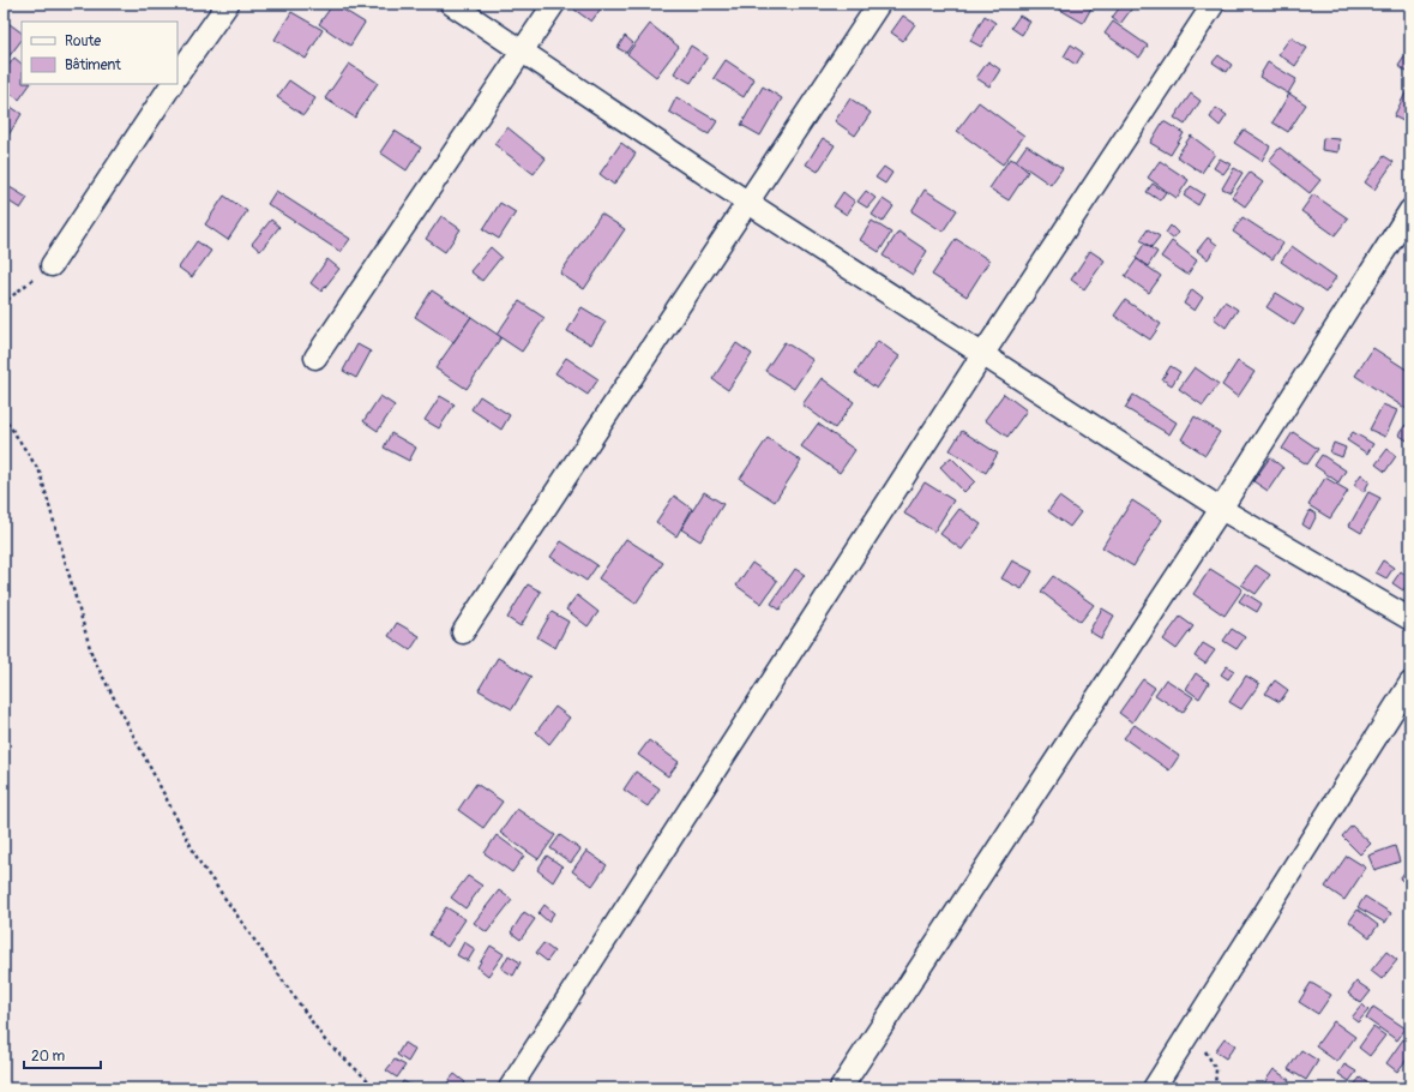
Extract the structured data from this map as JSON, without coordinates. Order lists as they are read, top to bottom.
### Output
{
  "legend": ["Route", "Bâtiment"],
  "scale_bar": "20 m"
}
